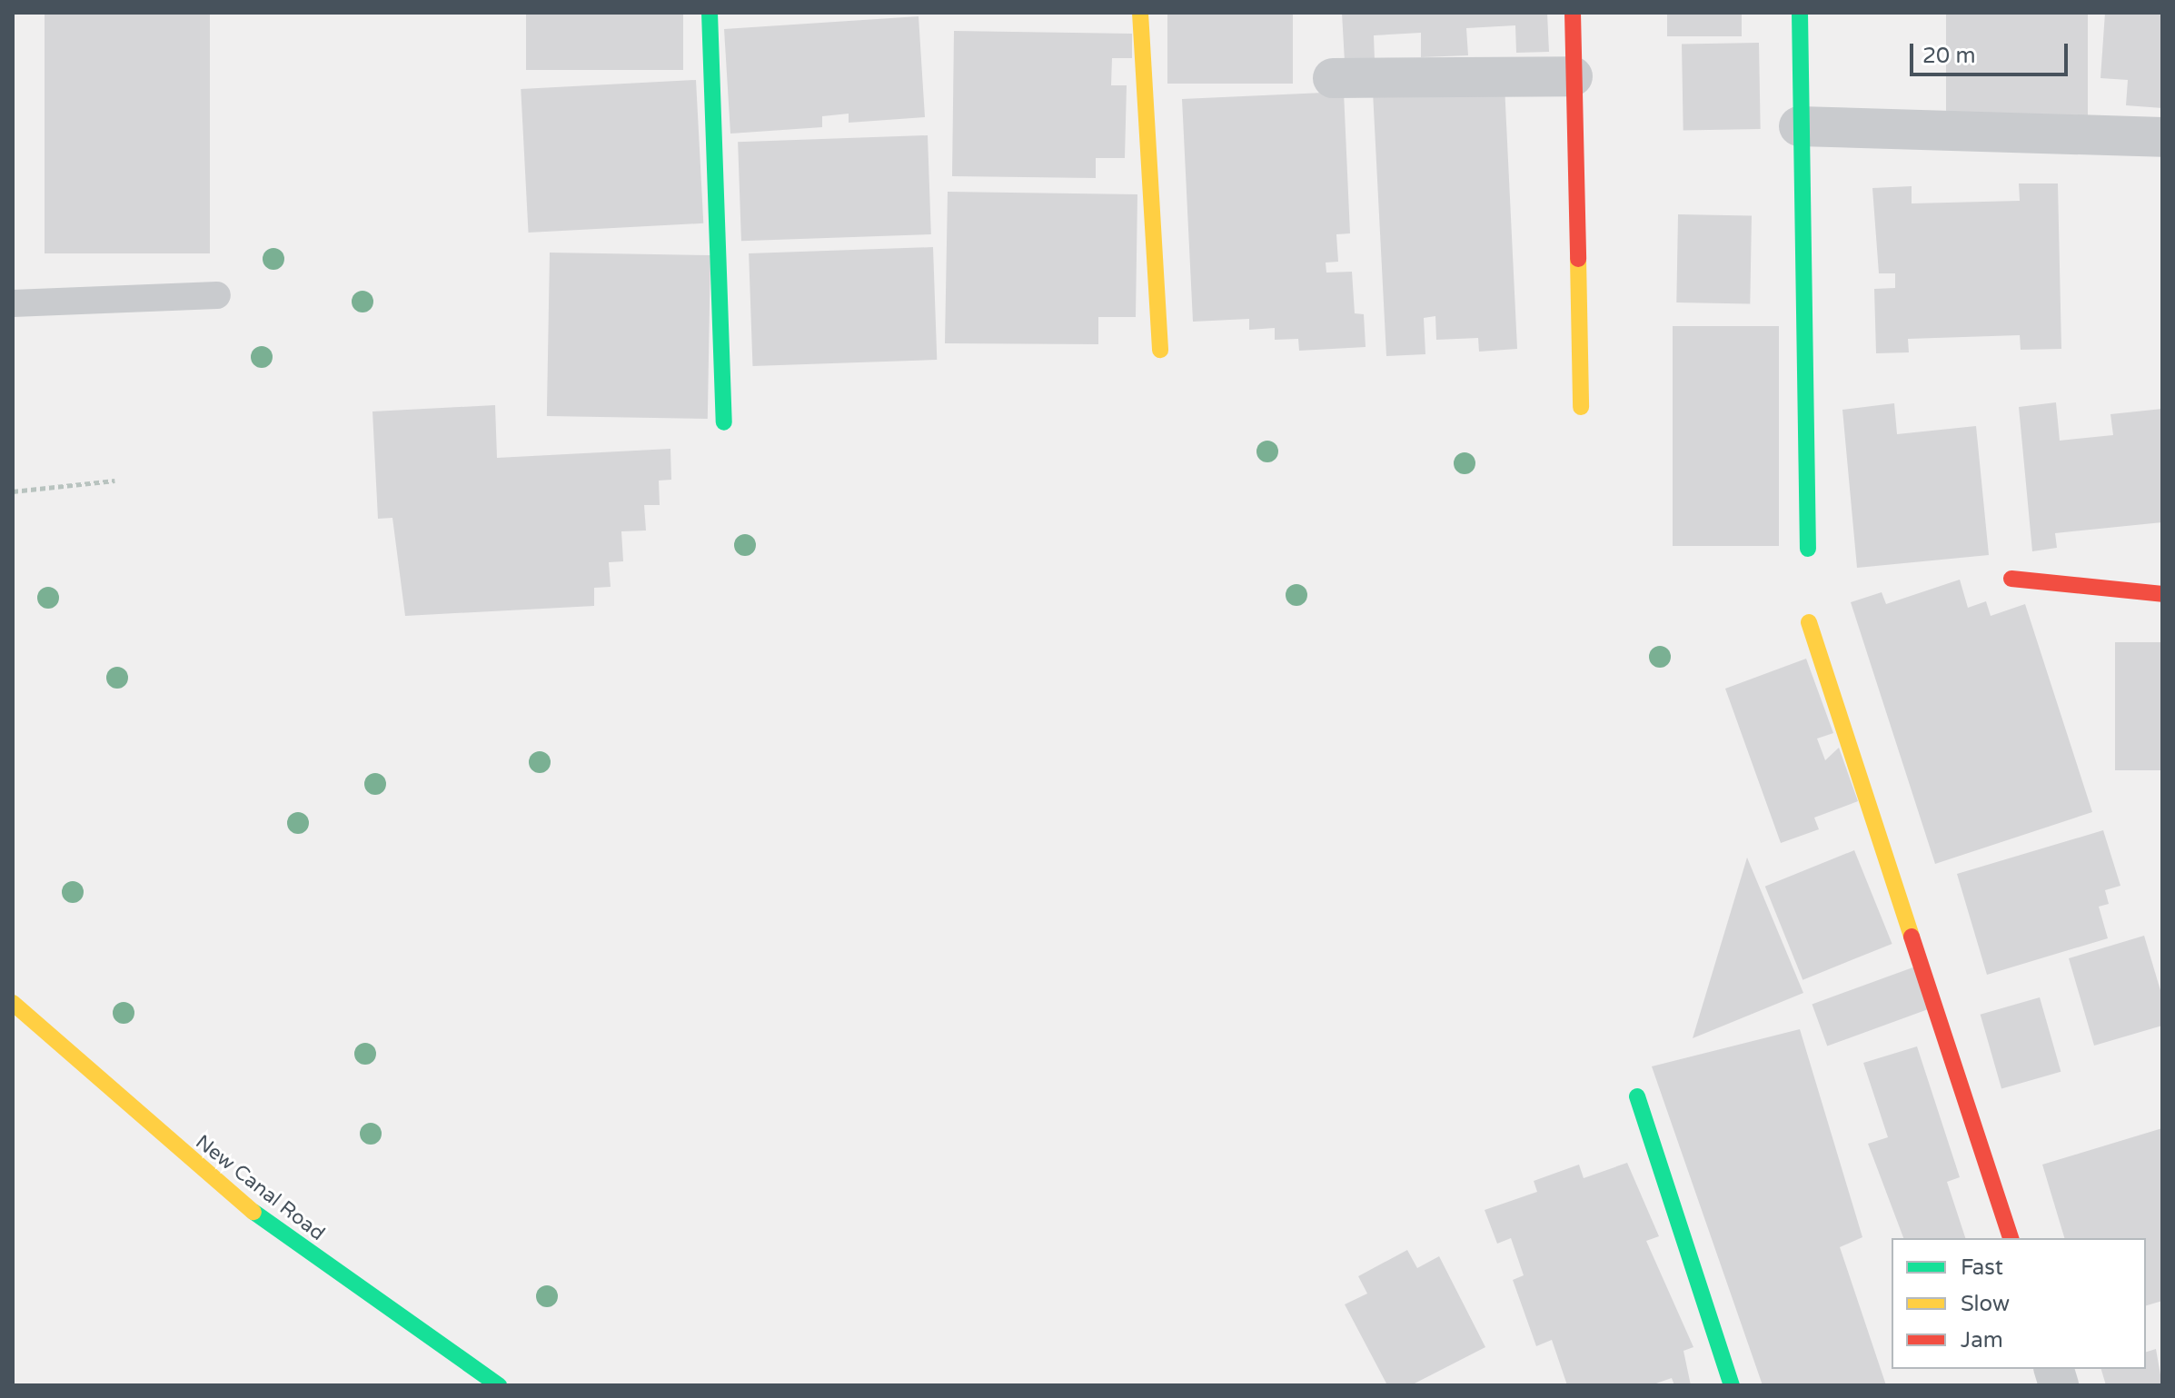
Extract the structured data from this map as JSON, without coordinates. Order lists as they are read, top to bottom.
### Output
{
  "streets": {
    "street": ["New Canal Road"]
  },
  "legend": ["Fast", "Slow", "Jam"],
  "scale_bar": "20 m"
}
